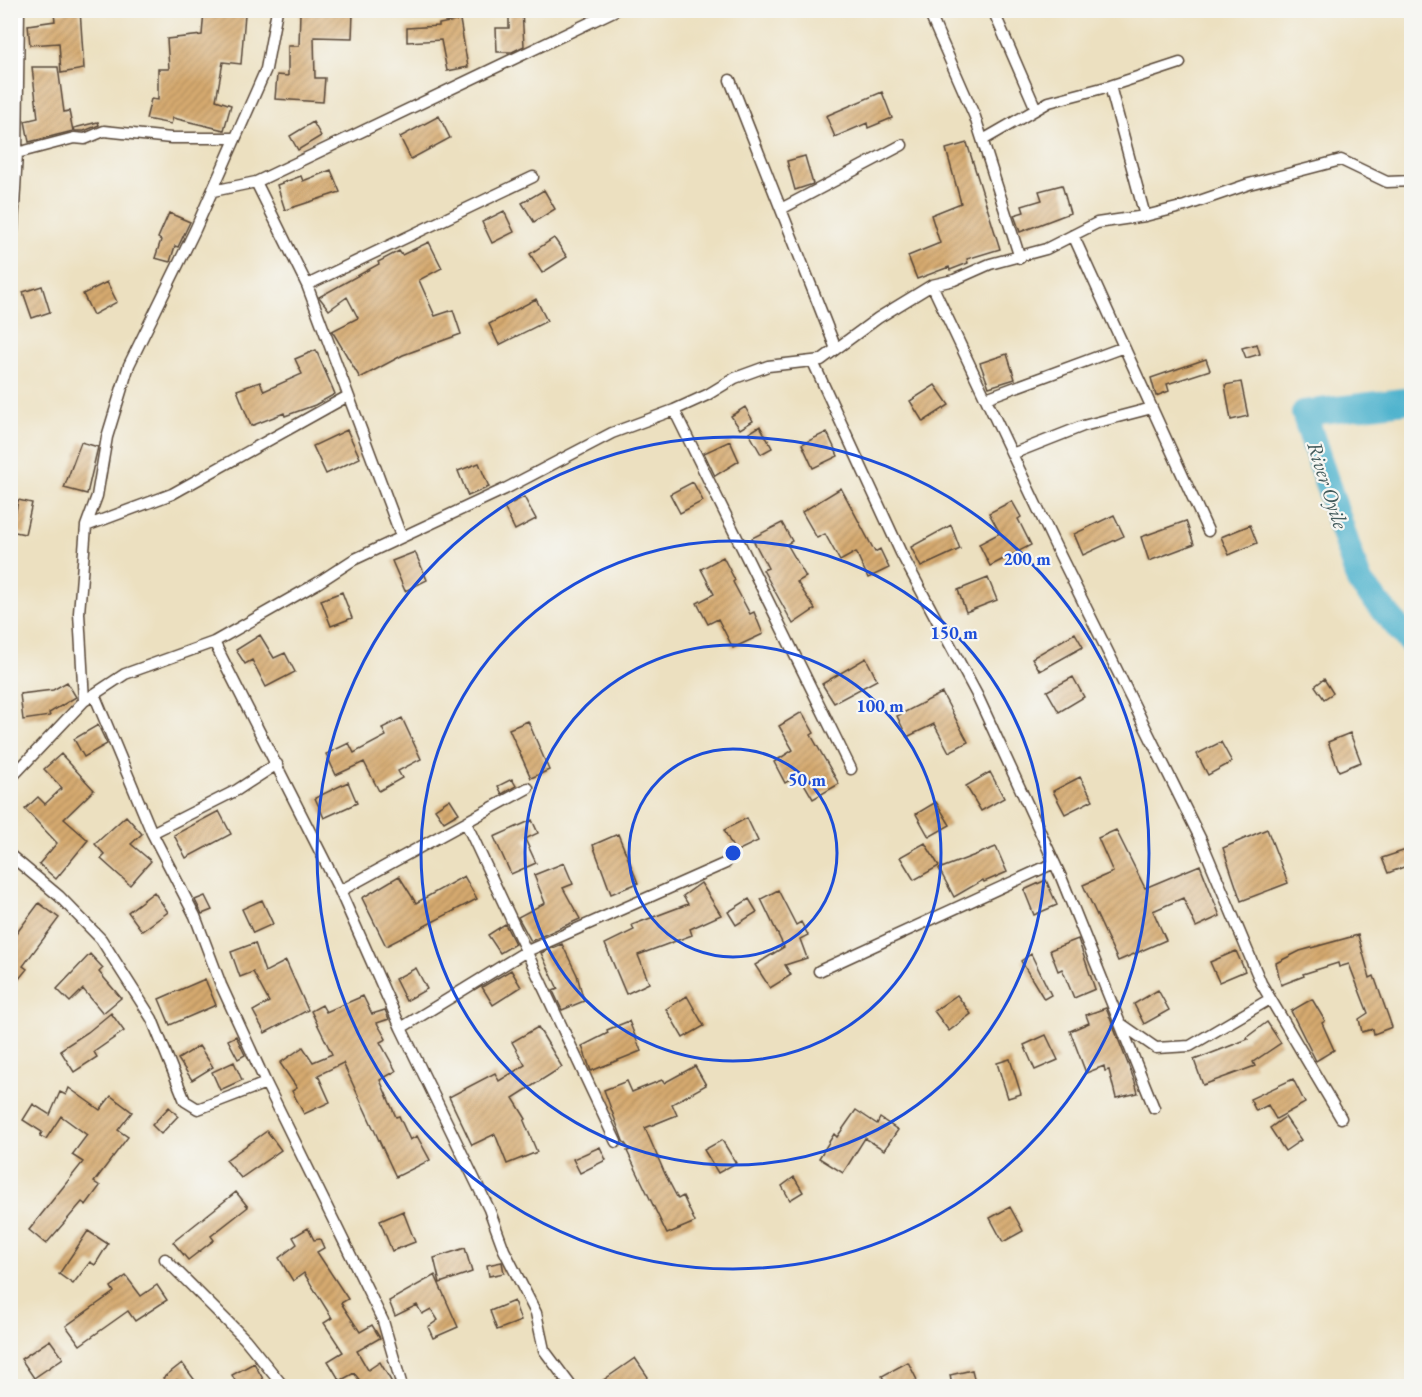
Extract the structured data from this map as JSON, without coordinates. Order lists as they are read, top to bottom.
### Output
{
  "water": ["River Oyile"],
  "rings": [
    "200 m",
    "150 m",
    "100 m",
    "50 m"
  ]
}
